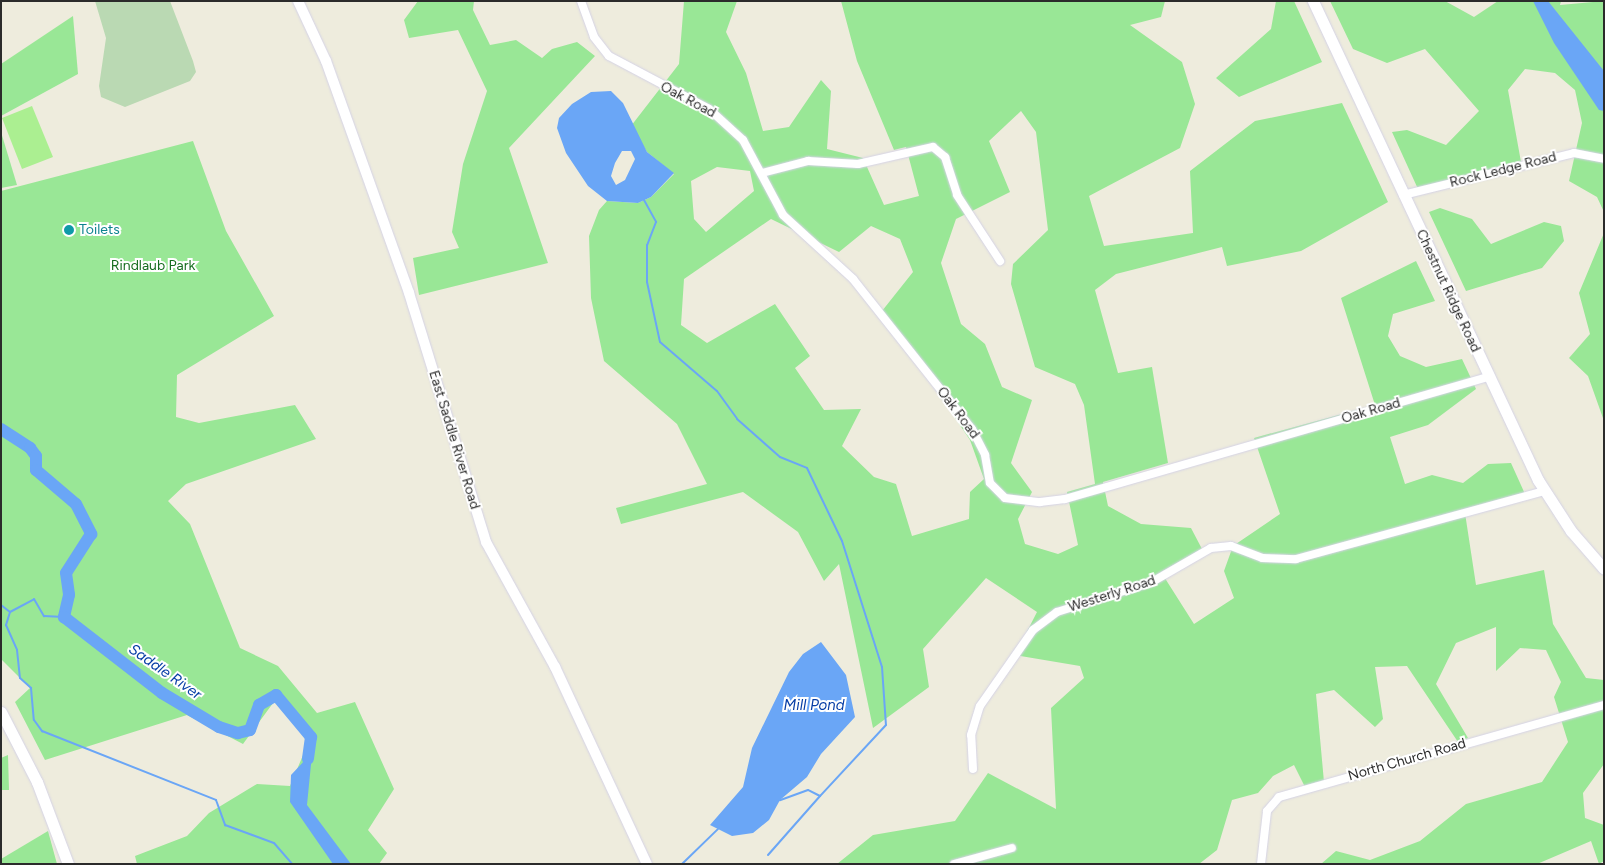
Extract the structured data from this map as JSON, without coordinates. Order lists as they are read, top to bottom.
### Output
{
  "streets": {
    "main road": ["Chestnut Ridge Road"],
    "street": [
      "Oak Road",
      "Rock Ledge Road",
      "East Saddle River Road",
      "Westerly Road",
      "North Church Road"
    ]
  },
  "crossings": [
    ["Oak Road", "Chestnut Ridge Road"],
    ["Rock Ledge Road", "Chestnut Ridge Road"],
    ["Chestnut Ridge Road", "Westerly Road"]
  ],
  "water": ["Saddle River", "Mill Pond"],
  "parks": ["Rindlaub Park"],
  "places": ["Toilets"]
}
